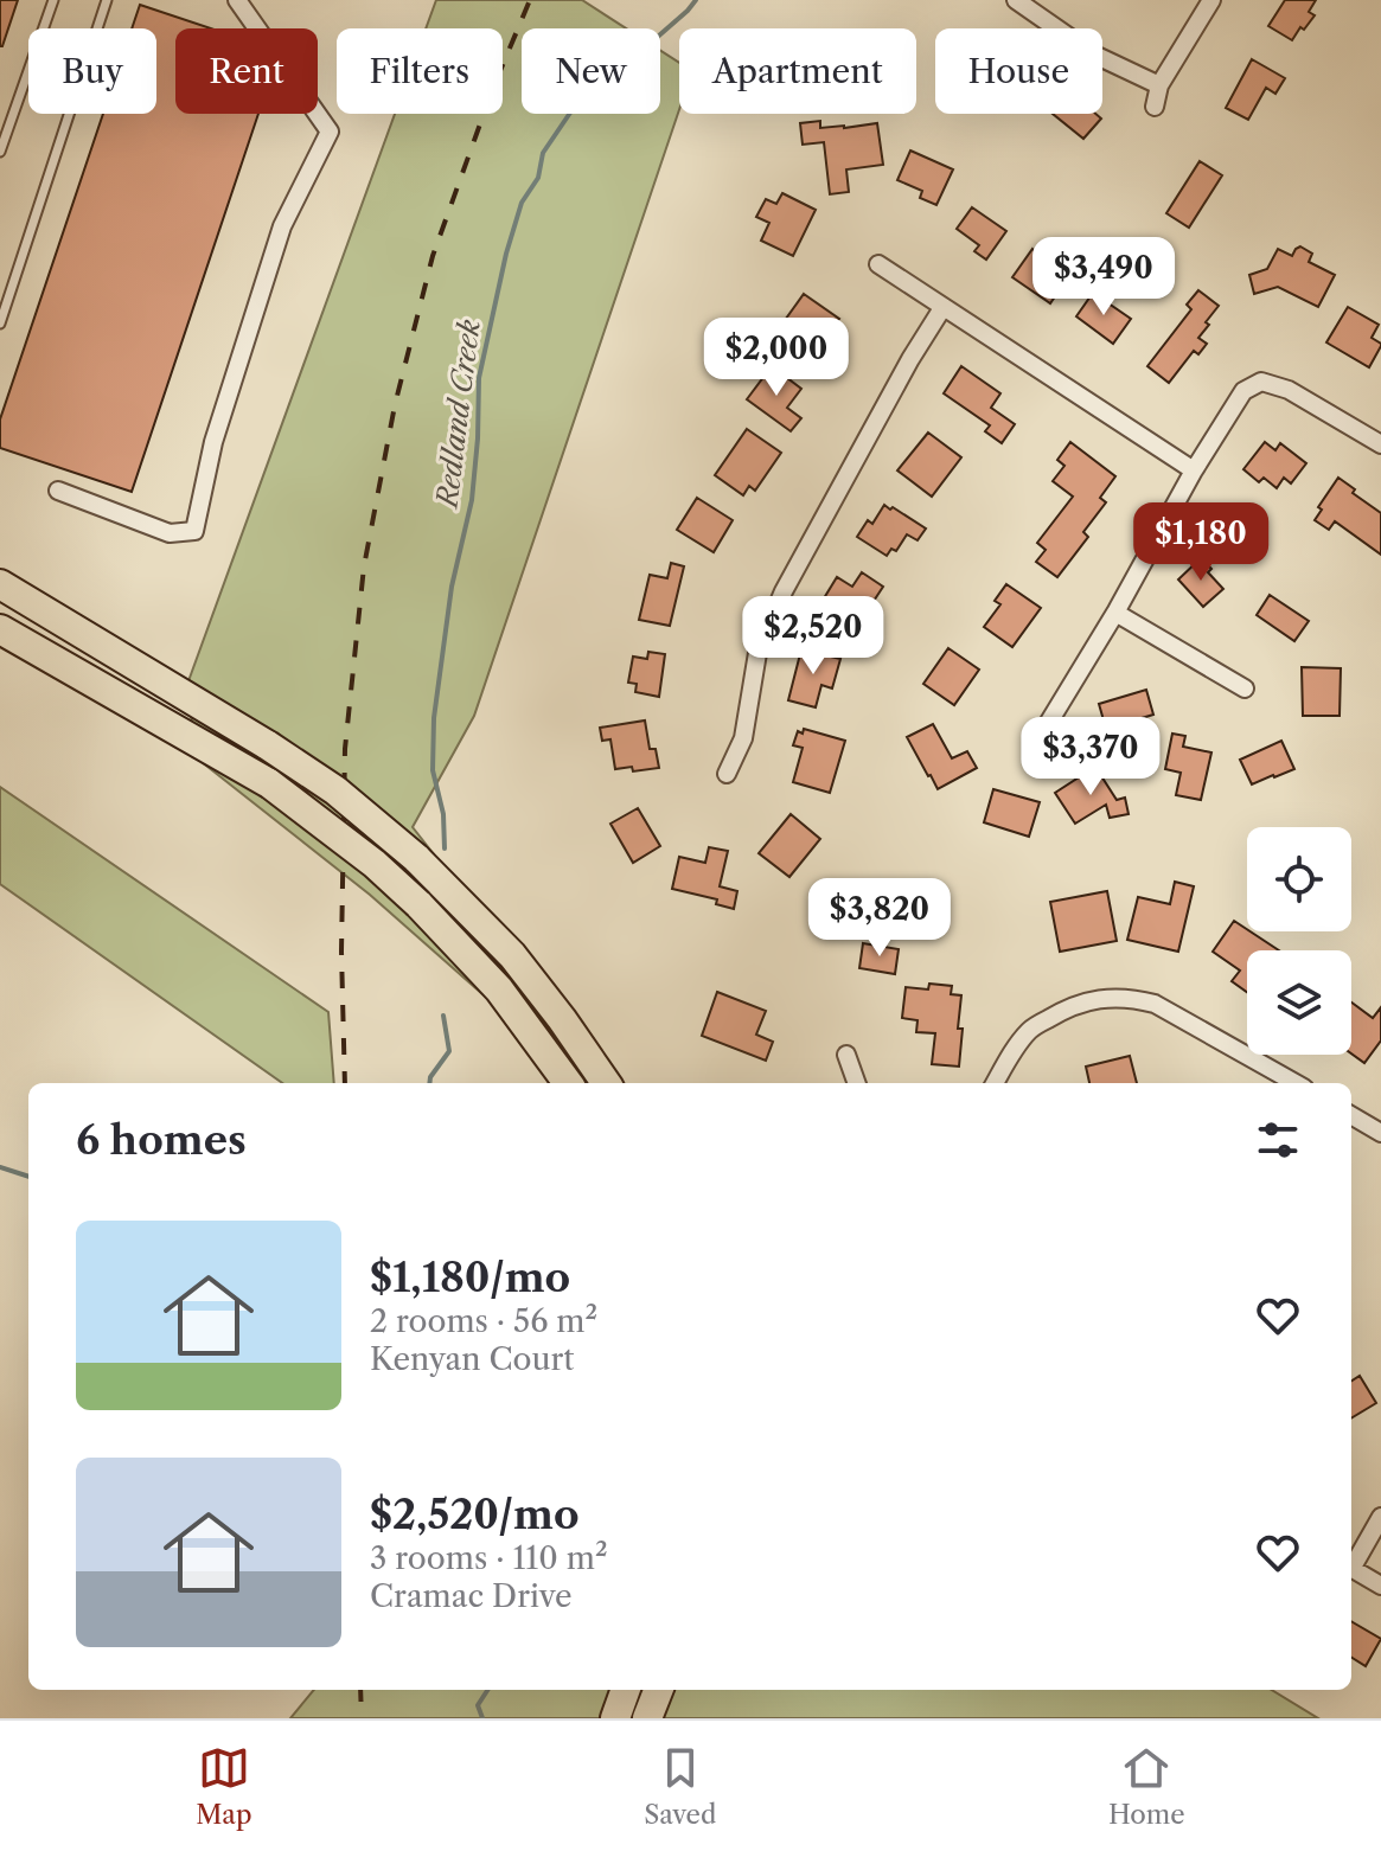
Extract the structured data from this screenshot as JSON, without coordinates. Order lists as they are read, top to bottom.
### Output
{
  "water": ["Redland Creek"],
  "page": {
    "chip": [
      "Buy",
      "Rent",
      "Filters",
      "New",
      "Apartment",
      "House"
    ],
    "price": [
      "$3,490",
      "$2,000",
      "$1,180",
      "$2,520",
      "$3,370",
      "$3,820"
    ],
    "heading": "6 homes",
    "list": [
      {
        "name": "$1,180/mo",
        "note": "2 rooms · 56 m² · Kenyan Court"
      },
      {
        "name": "$2,520/mo",
        "note": "3 rooms · 110 m² · Cramac Drive"
      }
    ],
    "tabs": ["Map", "Saved", "Home"]
  }
}
